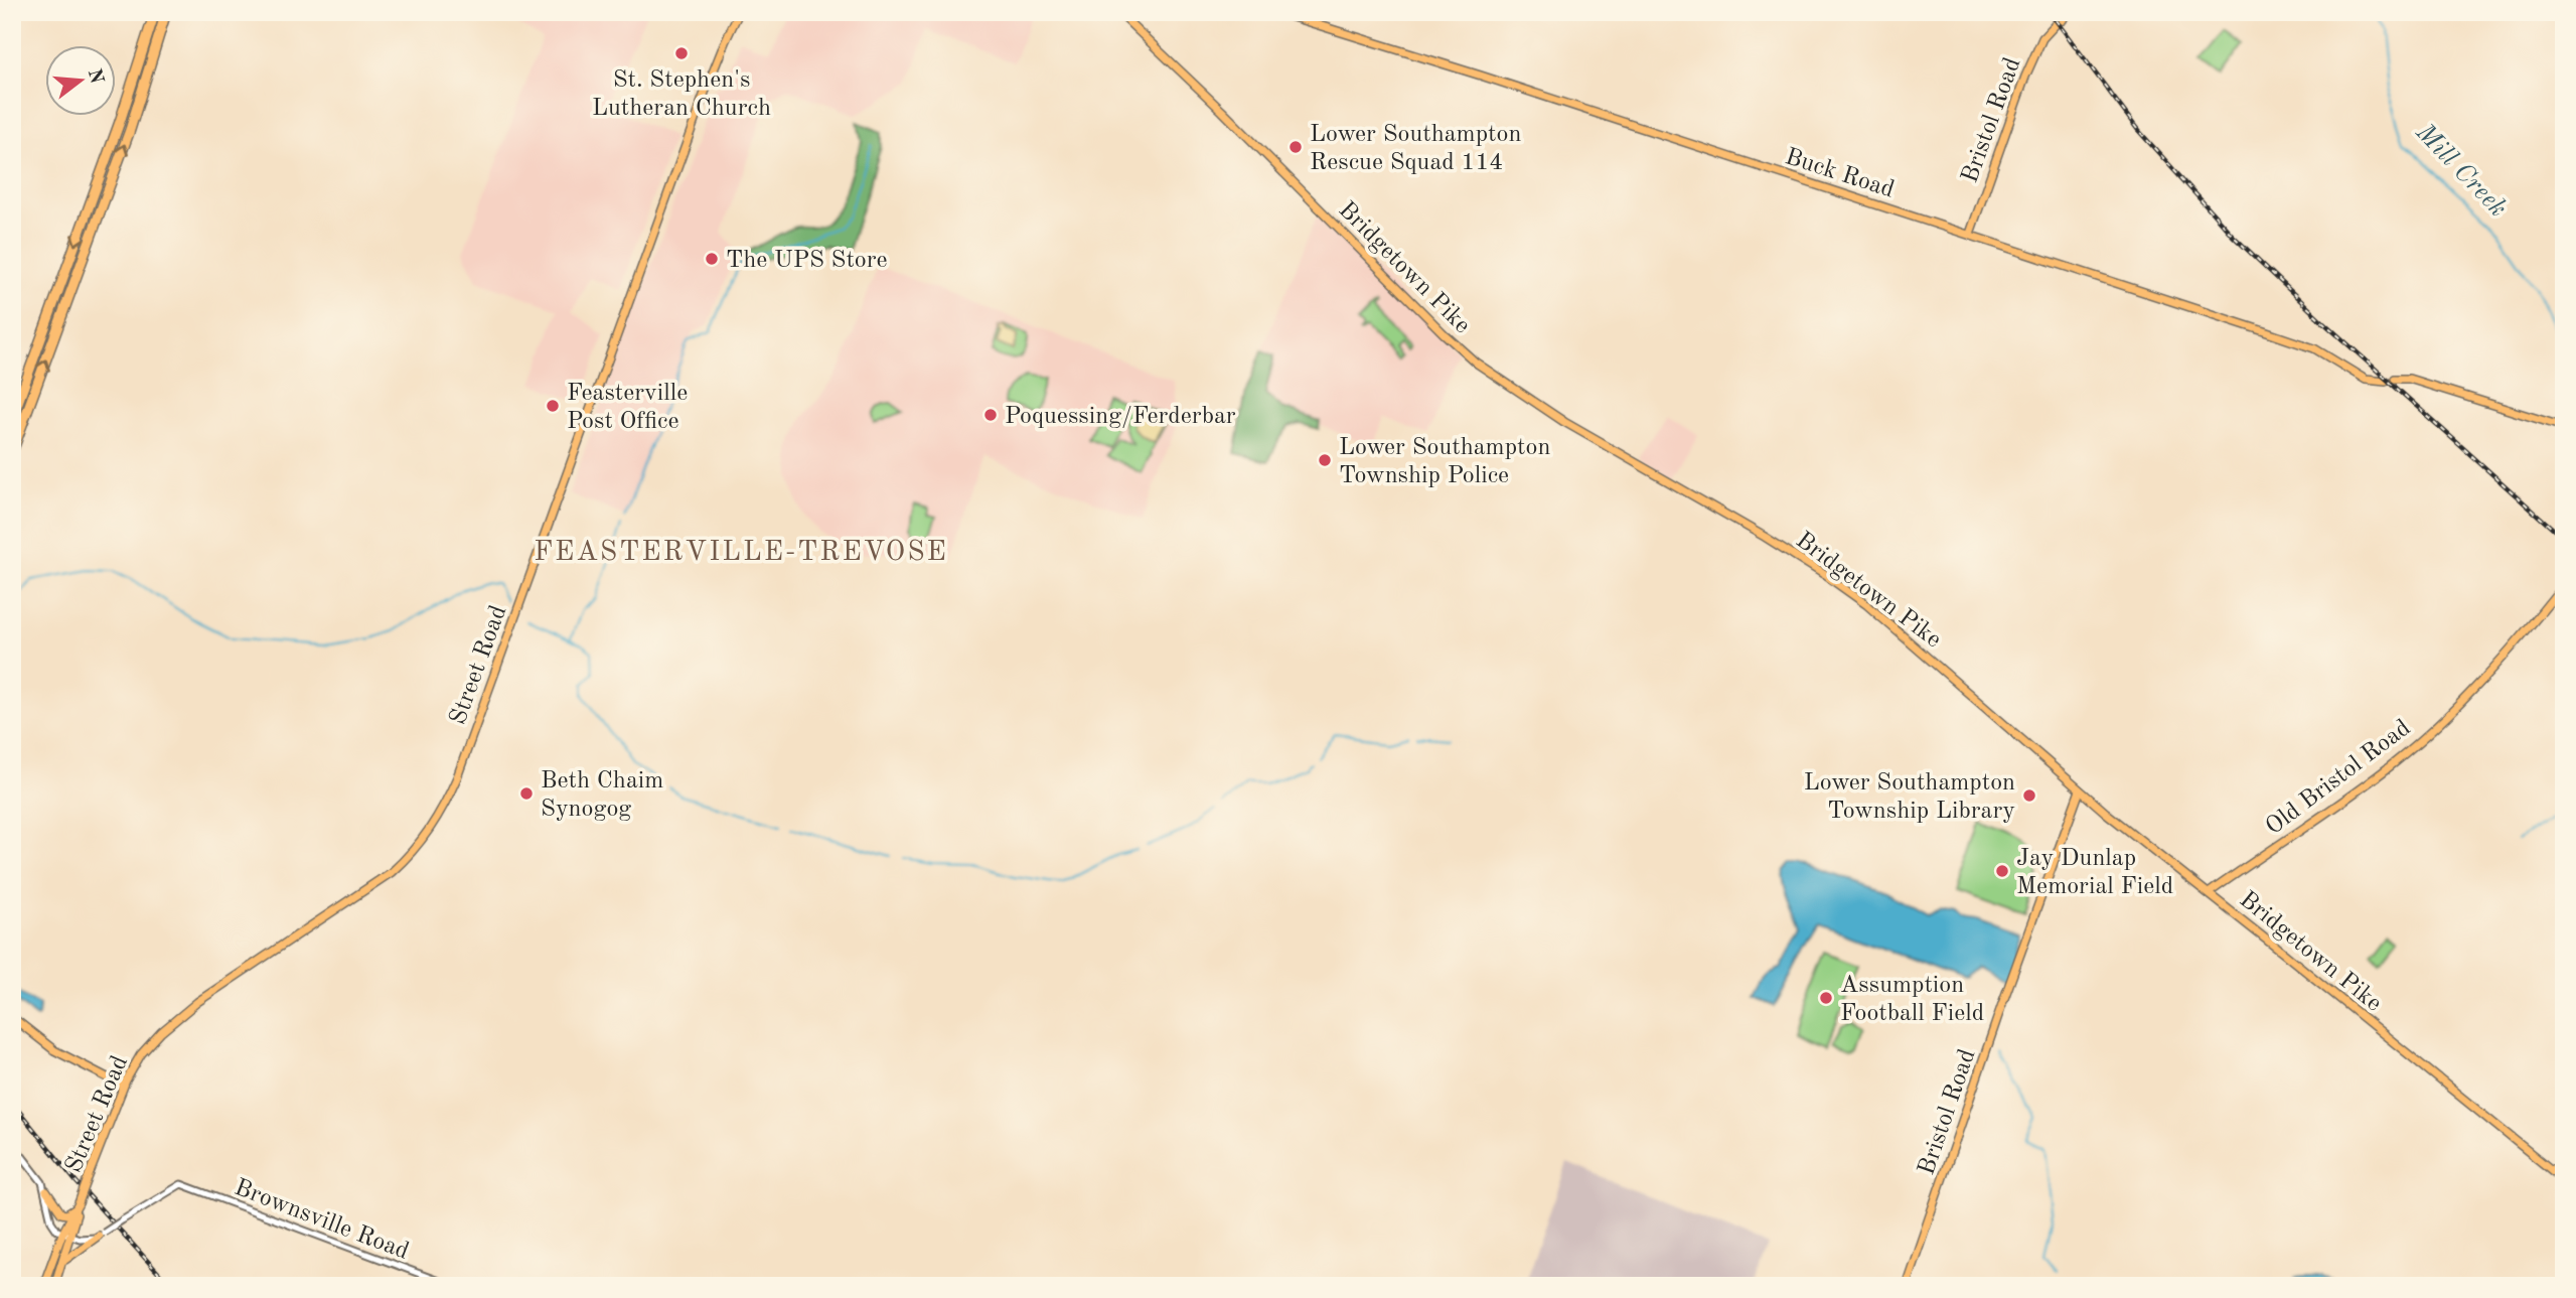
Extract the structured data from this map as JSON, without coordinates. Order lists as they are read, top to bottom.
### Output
{
  "streets": {
    "main road": [
      "Bristol Road",
      "Buck Road",
      "Bridgetown Pike",
      "Street Road",
      "Old Bristol Road"
    ],
    "street": ["Brownsville Road"]
  },
  "crossings": [
    ["Bristol Road", "Buck Road"],
    ["Bristol Road", "Bridgetown Pike"],
    ["Bridgetown Pike", "Old Bristol Road"]
  ],
  "districts": ["FEASTERVILLE-TREVOSE"],
  "water": ["Mill Creek"],
  "places": [
    "St. Stephen's Lutheran Church",
    "Lower Southampton Rescue Squad 114",
    "The UPS Store",
    "Feasterville Post Office",
    "Poquessing/Ferderbar",
    "Lower Southampton Township Police",
    "Beth Chaim Synogog",
    "Lower Southampton Township Library",
    "Jay Dunlap Memorial Field",
    "Assumption Football Field"
  ],
  "north": "right"
}
